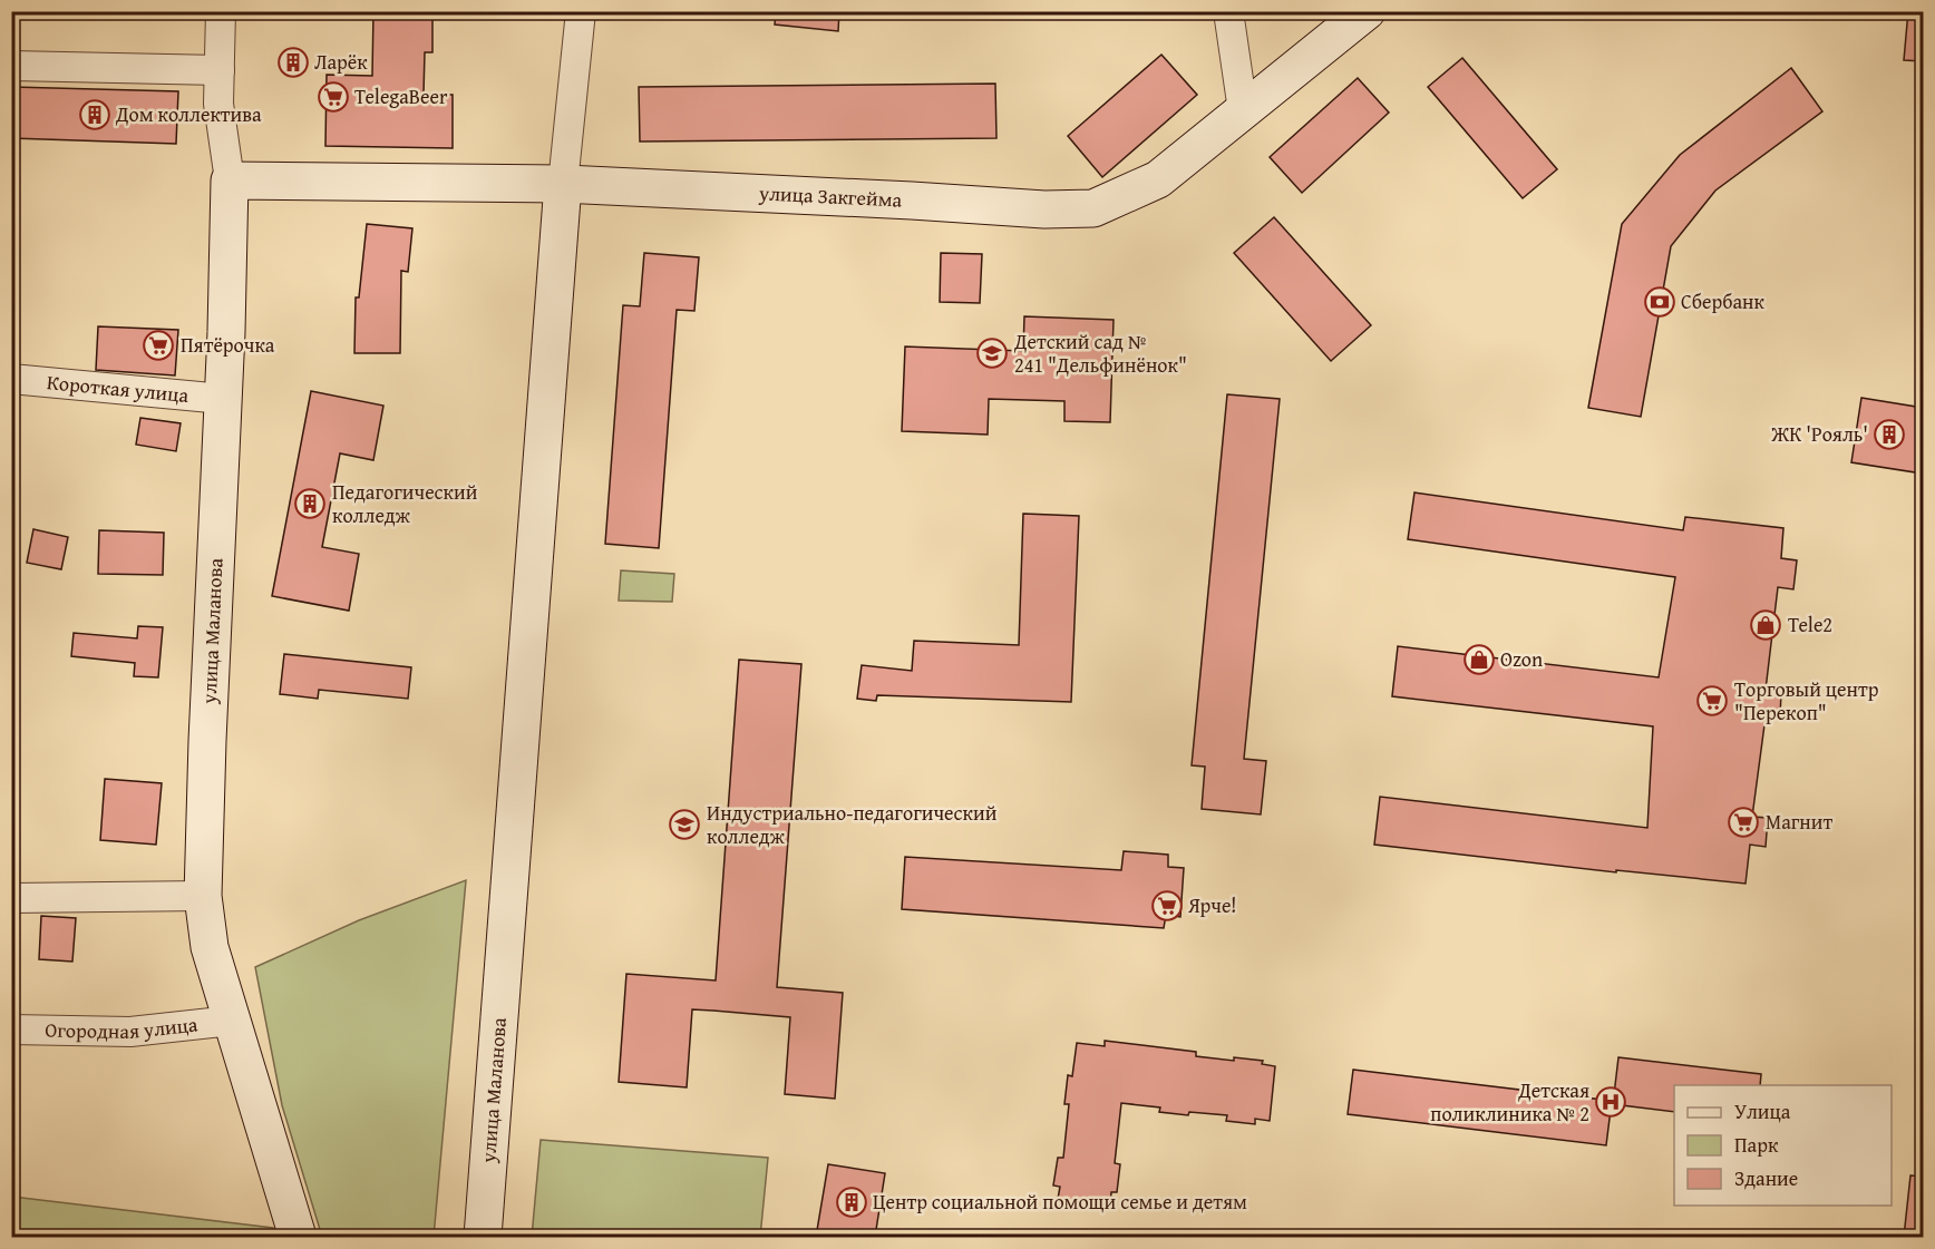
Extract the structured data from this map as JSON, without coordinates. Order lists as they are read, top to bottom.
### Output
{
  "streets": {
    "street": [
      "улица Закгейма",
      "Короткая улица",
      "улица Маланова",
      "Огородная улица"
    ]
  },
  "crossings": [
    ["улица Закгейма", "улица Маланова"],
    ["Короткая улица", "улица Маланова"],
    ["улица Маланова", "Огородная улица"]
  ],
  "places": {
    "building": [
      "Ларёк",
      "Дом коллектива",
      "ЖК 'Рояль'",
      "Педагогический колледж",
      "Центр социальной помощи семье и детям"
    ],
    "supermarket": [
      "TelegaBeer",
      "Пятёрочка",
      "Торговый центр \"Перекоп\"",
      "Магнит",
      "Ярче!"
    ],
    "bank": ["Сбербанк"],
    "school or university": ["Детский сад № 241 \"Дельфинёнок\"", "Индустриально-педагогический колледж"],
    "shop": ["Tele2", "Ozon"],
    "hospital": ["Детская поликлиника № 2"]
  },
  "legend": ["Улица", "Парк", "Здание"]
}
